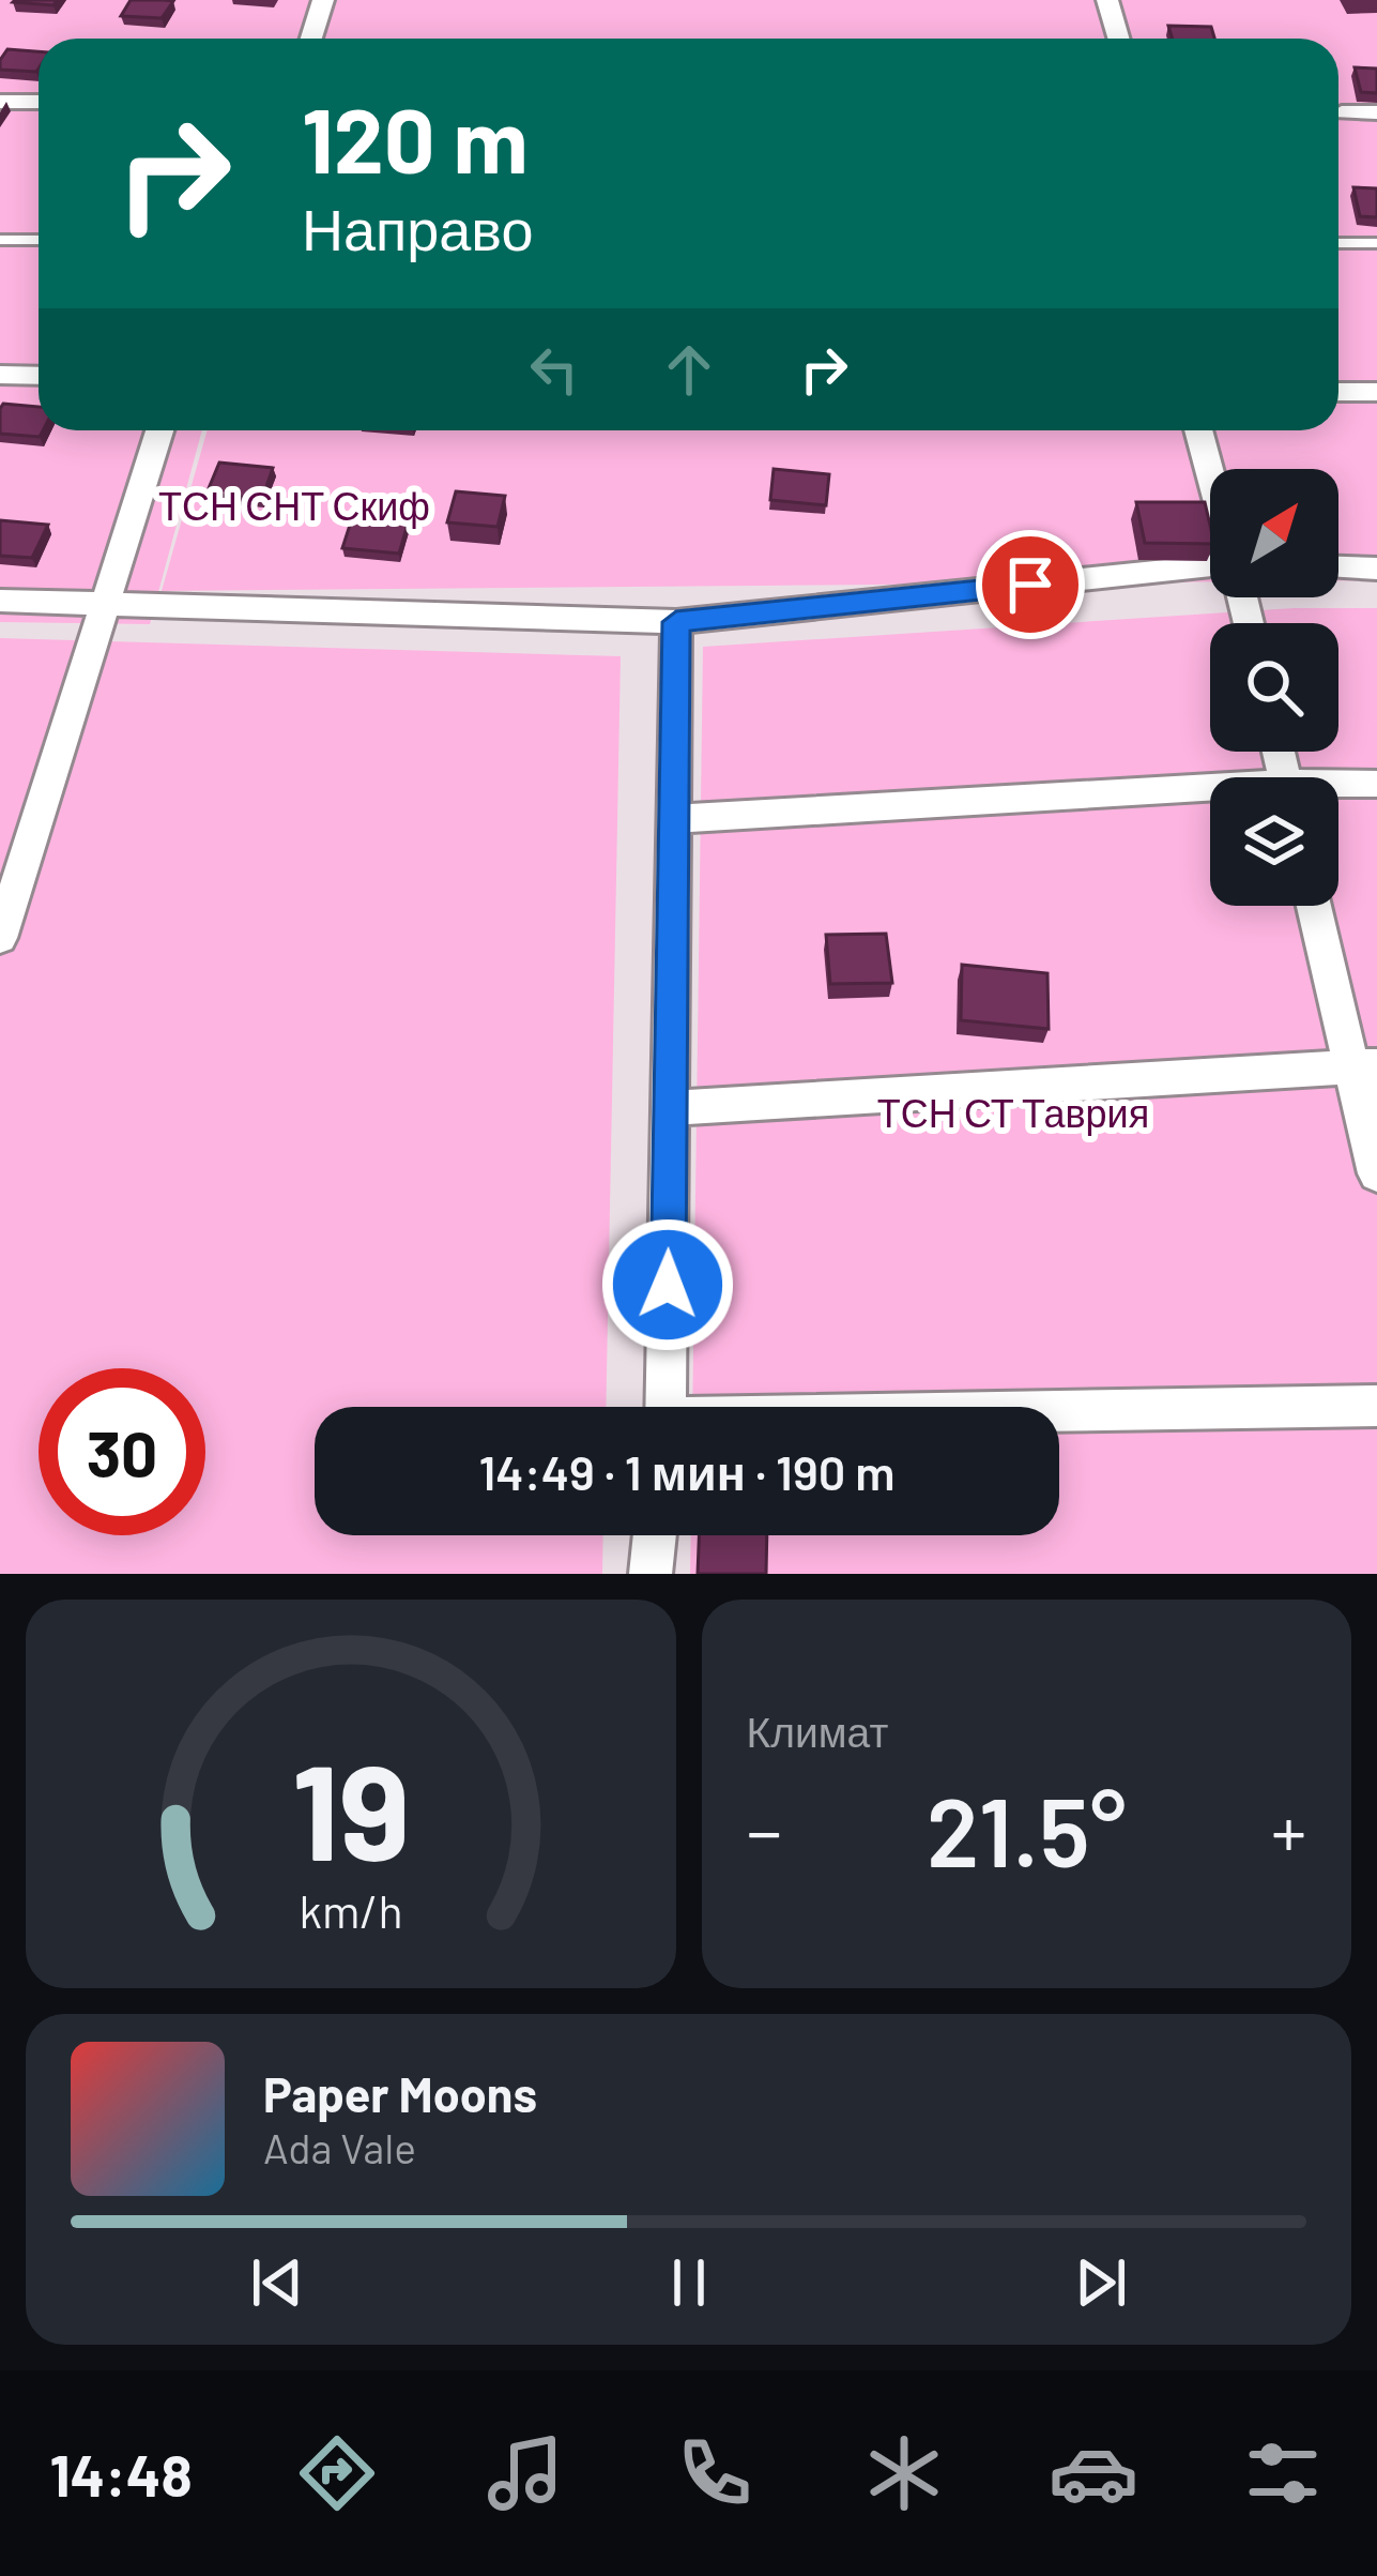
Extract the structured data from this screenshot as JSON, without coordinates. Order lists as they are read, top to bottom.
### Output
{
  "parks": ["ТСН СНТ Скиф", "ТСН СТ Таврия"],
  "north": "top right",
  "page": {
    "turn": ["120 m", "Направо"],
    "limit": "30",
    "trip": "14:49 · 1 мин · 190 m",
    "tile": "Климат",
    "heat": ["−", "21.5°", "+"],
    "song": ["Paper Moons", "Ada Vale"],
    "tabs": "14:48",
    "gauge": ["19", "km/h"]
  }
}
